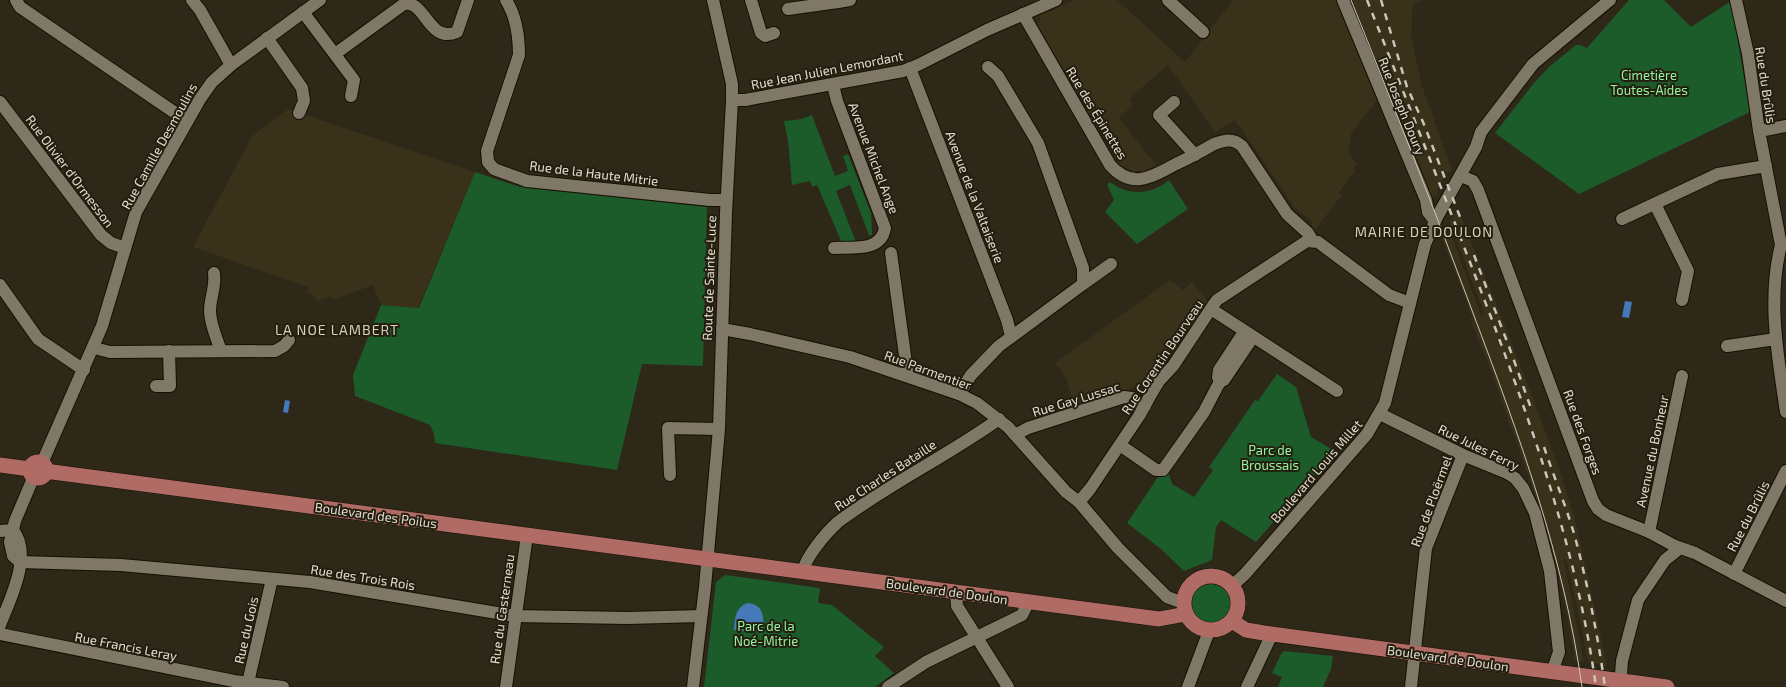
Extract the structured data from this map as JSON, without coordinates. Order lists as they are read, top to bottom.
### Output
{
  "streets": {
    "main road": ["Boulevard des Poilus", "Boulevard de Doulon"],
    "street": [
      "Rue Jean Julien Lemordant",
      "Rue du Brûlis",
      "Rue Joseph Doury",
      "Rue des Épinettes",
      "Rue Camille Desmoulins",
      "Avenue Michel Ange",
      "Rue Olivier d'Ormesson",
      "Rue de la Haute Mitrie",
      "Avenue de la Valtaiserie",
      "Route de Sainte-Luce",
      "Rue Corentin Bourveau",
      "Rue Parmentier",
      "Rue Gay Lussac",
      "Rue des Forges",
      "Rue Jules Ferry",
      "Avenue du Bonheur",
      "Boulevard Louis Millet",
      "Rue Charles Bataille",
      "Rue de Ploërmel",
      "Rue des Trois Rois",
      "Rue du Casterneau",
      "Rue du Gois",
      "Rue Francis Leray"
    ]
  },
  "crossings": [
    ["Rue Jean Julien Lemordant", "Rue des Épinettes"],
    ["Rue Jean Julien Lemordant", "Avenue Michel Ange"],
    ["Rue Jean Julien Lemordant", "Avenue de la Valtaiserie"],
    ["Rue Jean Julien Lemordant", "Route de Sainte-Luce"],
    ["Rue du Brûlis", "Rue des Forges"],
    ["Rue Joseph Doury", "Boulevard Louis Millet"],
    ["Rue des Épinettes", "Rue Corentin Bourveau"],
    ["Rue des Épinettes", "Boulevard Louis Millet"],
    ["Rue Camille Desmoulins", "Rue Olivier d'Ormesson"],
    ["Rue Camille Desmoulins", "Boulevard des Poilus"],
    ["Rue Camille Desmoulins", "Rue des Trois Rois"],
    ["Rue de la Haute Mitrie", "Route de Sainte-Luce"],
    ["Route de Sainte-Luce", "Rue Parmentier"],
    ["Route de Sainte-Luce", "Boulevard des Poilus"],
    ["Route de Sainte-Luce", "Rue des Trois Rois"],
    ["Route de Sainte-Luce", "Boulevard de Doulon"],
    ["Rue Corentin Bourveau", "Rue Parmentier"],
    ["Rue Corentin Bourveau", "Rue Gay Lussac"],
    ["Rue Parmentier", "Rue Gay Lussac"],
    ["Rue Parmentier", "Rue Charles Bataille"],
    ["Rue des Forges", "Avenue du Bonheur"],
    ["Rue des Forges", "Boulevard Louis Millet"],
    ["Rue Jules Ferry", "Boulevard Louis Millet"],
    ["Rue Jules Ferry", "Rue de Ploërmel"],
    ["Rue Jules Ferry", "Boulevard de Doulon"],
    ["Boulevard Louis Millet", "Boulevard de Doulon"],
    ["Rue Charles Bataille", "Boulevard de Doulon"],
    ["Rue de Ploërmel", "Boulevard de Doulon"],
    ["Boulevard des Poilus", "Boulevard de Doulon"],
    ["Boulevard des Poilus", "Rue du Casterneau"],
    ["Rue des Trois Rois", "Rue du Casterneau"],
    ["Rue des Trois Rois", "Rue du Gois"],
    ["Rue du Gois", "Rue Francis Leray"]
  ],
  "districts": ["MAIRIE DE DOULON", "LA NOE LAMBERT"],
  "parks": ["Cimetière Toutes-Aides", "Parc de Broussais", "Parc de la Noé-Mitrie"]
}
